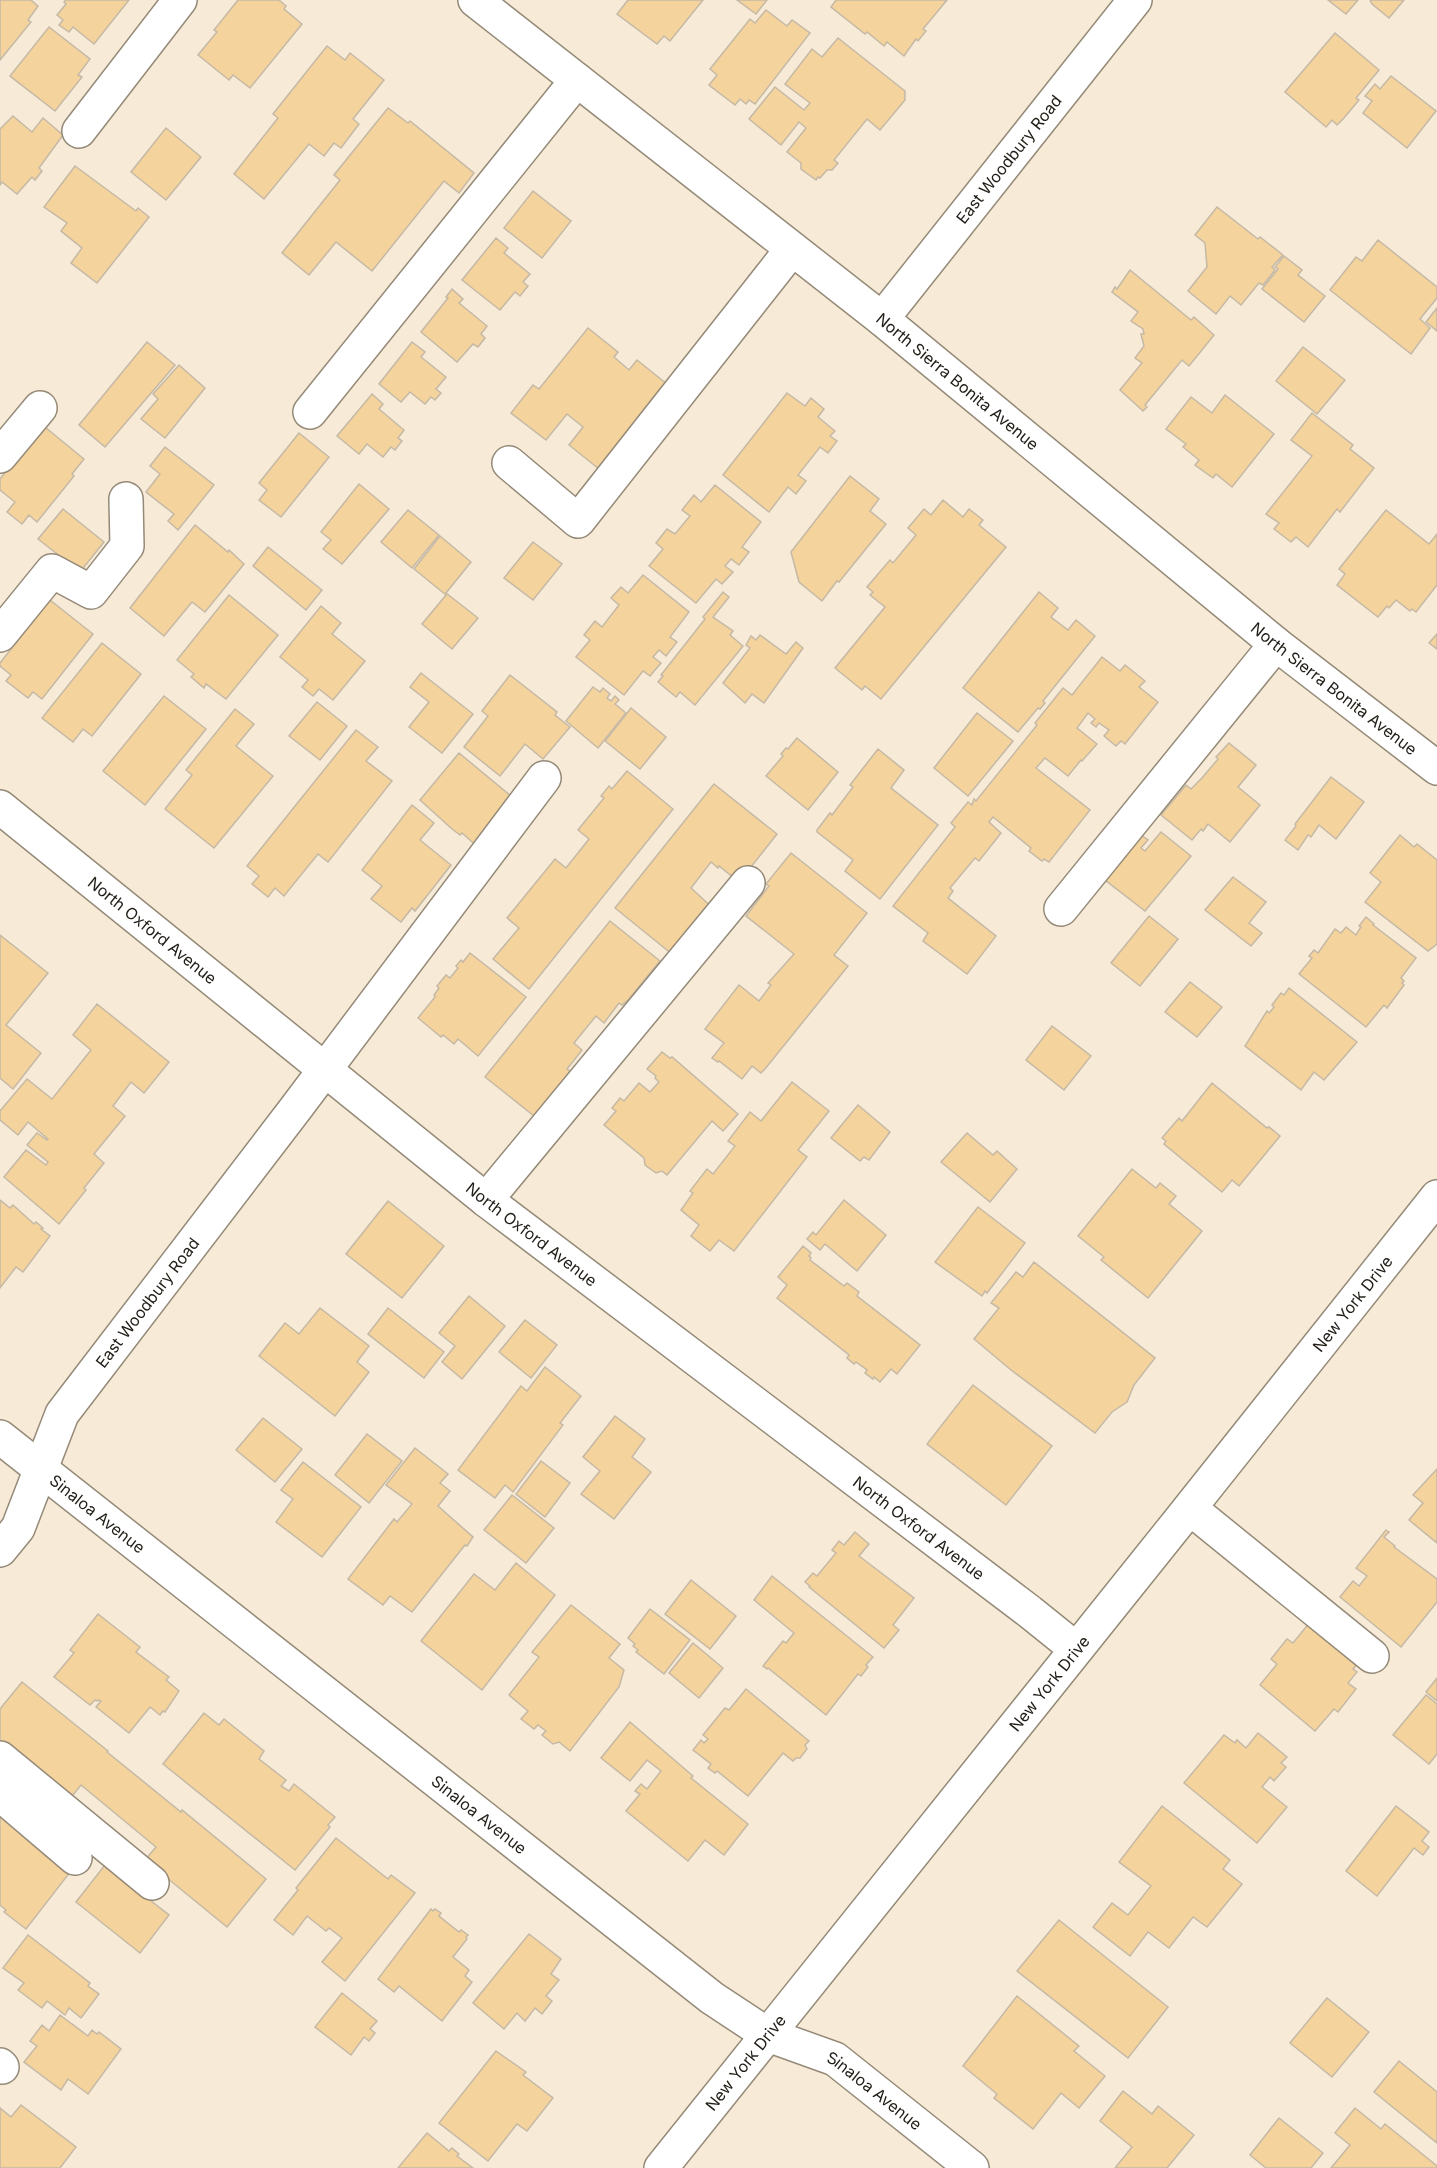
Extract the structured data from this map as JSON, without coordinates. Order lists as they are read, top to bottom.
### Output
{
  "streets": {
    "street": [
      "East Woodbury Road",
      "North Sierra Bonita Avenue",
      "North Oxford Avenue",
      "New York Drive",
      "Sinaloa Avenue"
    ]
  },
  "crossings": [
    ["East Woodbury Road", "North Sierra Bonita Avenue"],
    ["East Woodbury Road", "North Oxford Avenue"],
    ["East Woodbury Road", "Sinaloa Avenue"],
    ["North Oxford Avenue", "New York Drive"],
    ["New York Drive", "Sinaloa Avenue"]
  ]
}
